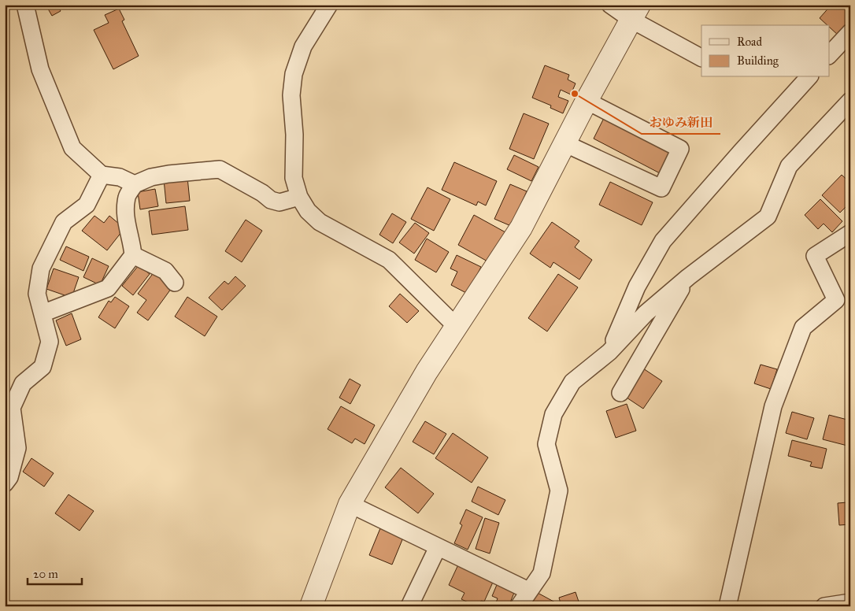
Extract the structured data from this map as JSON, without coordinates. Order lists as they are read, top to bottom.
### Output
{
  "places": ["おゆみ新田"],
  "legend": ["Road", "Building"],
  "scale_bar": "20 m"
}
